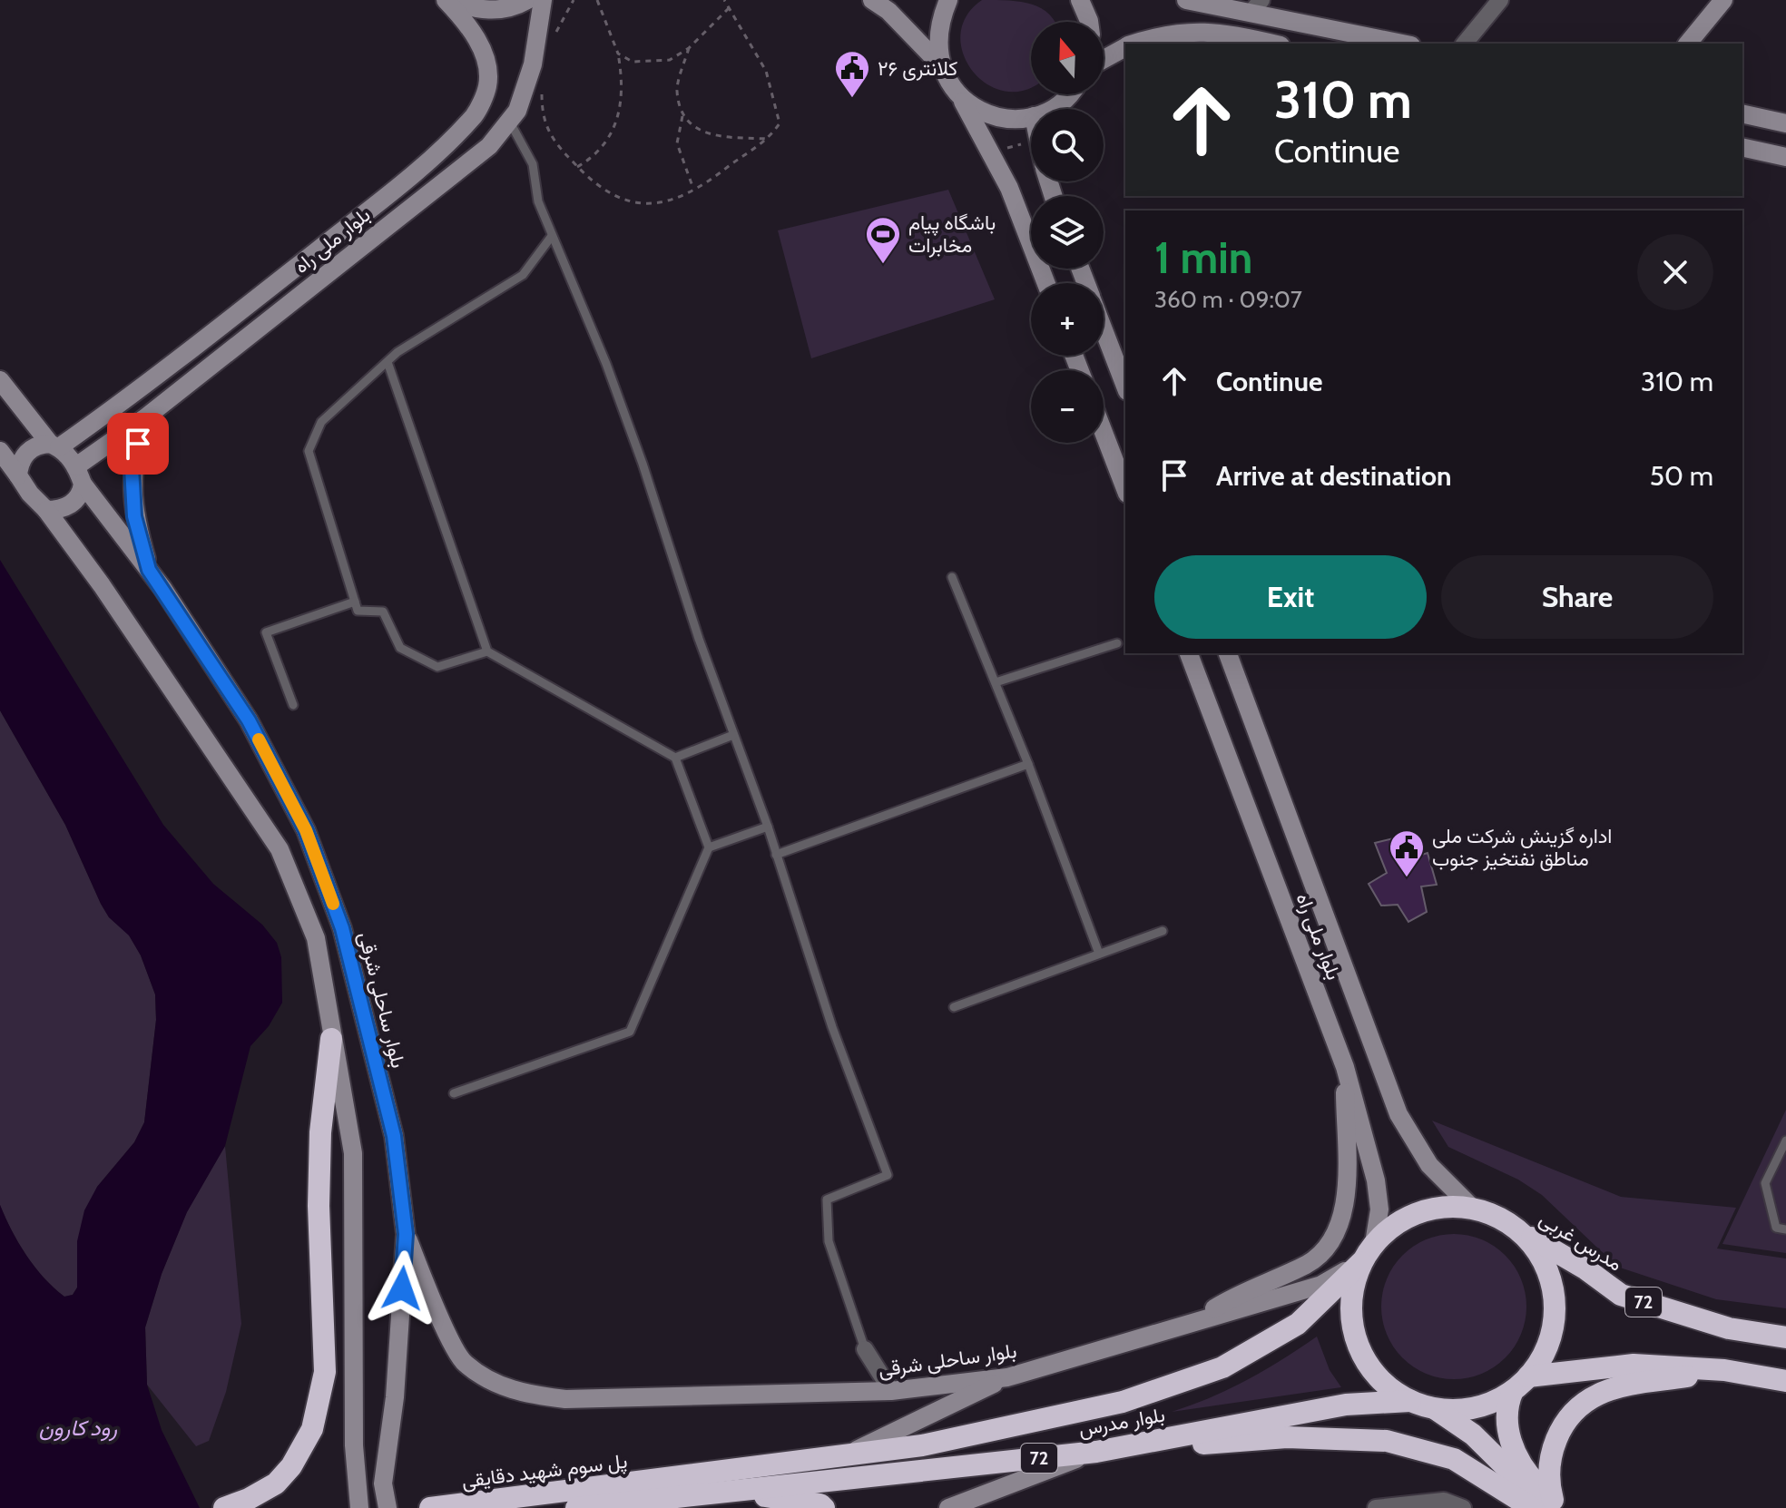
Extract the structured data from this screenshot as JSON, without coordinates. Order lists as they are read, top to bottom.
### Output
{
  "streets": {
    "highway": [
      "مدرس غربی",
      "72",
      "بلوار مدرس",
      "پل سوم شهید دقایقی"
    ],
    "main road": ["بلوار ملی راه", "بلوار ساحلی شرقی"]
  },
  "crossings": [
    ["بلوار ملی راه", "بلوار ساحلی شرقی"],
    ["بلوار ملی راه", "مدرس غربی"],
    ["بلوار ملی راه", "72"],
    ["بلوار ملی راه", "بلوار مدرس"],
    ["بلوار ساحلی شرقی", "مدرس غربی"],
    ["بلوار ساحلی شرقی", "72"],
    ["بلوار ساحلی شرقی", "بلوار مدرس"],
    ["مدرس غربی", "72"],
    ["مدرس غربی", "بلوار مدرس"],
    ["72", "بلوار مدرس"],
    ["72", "پل سوم شهید دقایقی"],
    ["بلوار مدرس", "پل سوم شهید دقایقی"]
  ],
  "water": ["رود کارون"],
  "places": {
    "public building": ["کلانتری ۲۶", "اداره گزینش شرکت ملی مناطق نفتخیز جنوب"],
    "sports": ["باشگاه پیام مخابرات"]
  },
  "north": "top",
  "page": {
    "map_buttons": ["+", "−"],
    "turn": ["310 m", "Continue"],
    "heading": ["1 min", "360 m · 09:07"],
    "list": [
      {
        "name": "Continue",
        "value": "310 m"
      },
      {
        "name": "Arrive at destination",
        "value": "50 m"
      }
    ],
    "buttons": ["Exit", "Share"]
  }
}
